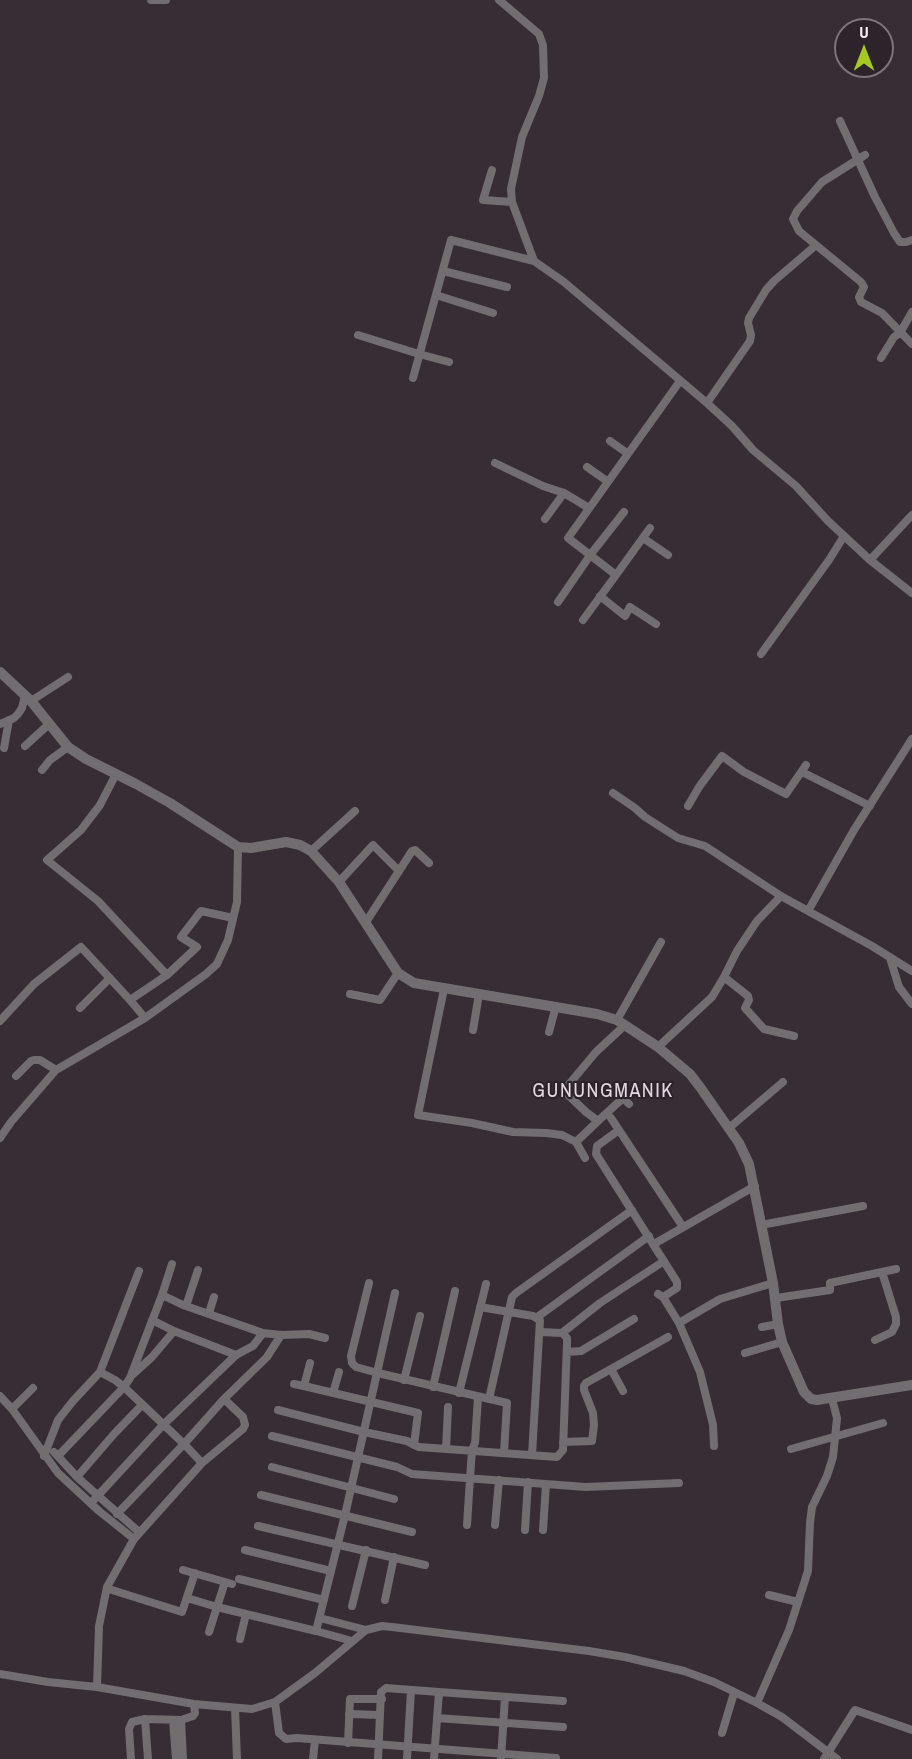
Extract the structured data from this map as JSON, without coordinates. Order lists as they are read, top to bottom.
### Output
{
  "districts": ["GUNUNGMANIK"],
  "north": "top"
}
